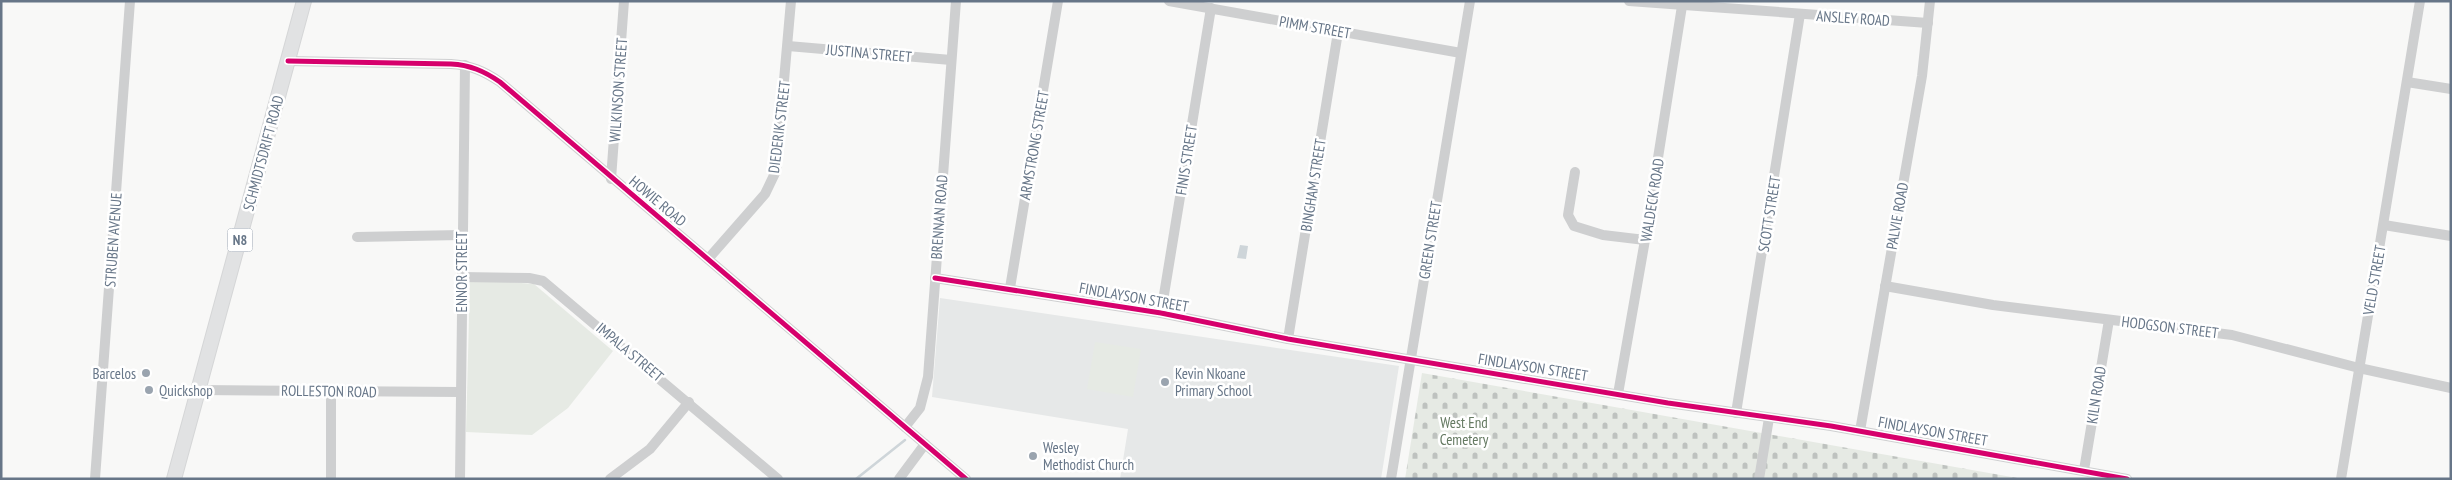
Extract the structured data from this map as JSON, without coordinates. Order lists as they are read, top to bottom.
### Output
{
  "streets": {
    "highway": ["SCHMIDTSDRIFT ROAD", "N8"],
    "street": [
      "ANSLEY ROAD",
      "PIMM STREET",
      "JUSTINA STREET",
      "WILKINSON STREET",
      "DIEDERIK STREET",
      "ARMSTRONG STREET",
      "FINIS STREET",
      "BINGHAM STREET",
      "WALDECK ROAD",
      "HOWIE ROAD",
      "SCOTT STREET",
      "PALVIE ROAD",
      "BRENNAN ROAD",
      "STRUBEN AVENUE",
      "GREEN STREET",
      "ENNOR STREET",
      "VELD STREET",
      "FINDLAYSON STREET",
      "HODGSON STREET",
      "IMPALA STREET",
      "ROLLESTON ROAD",
      "KILN ROAD"
    ]
  },
  "crossings": [
    ["ANSLEY ROAD", "WALDECK ROAD"],
    ["ANSLEY ROAD", "SCOTT STREET"],
    ["ANSLEY ROAD", "PALVIE ROAD"],
    ["PIMM STREET", "FINIS STREET"],
    ["PIMM STREET", "BINGHAM STREET"],
    ["PIMM STREET", "GREEN STREET"],
    ["JUSTINA STREET", "DIEDERIK STREET"],
    ["JUSTINA STREET", "BRENNAN ROAD"],
    ["WILKINSON STREET", "HOWIE ROAD"],
    ["DIEDERIK STREET", "HOWIE ROAD"],
    ["ARMSTRONG STREET", "FINDLAYSON STREET"],
    ["SCHMIDTSDRIFT ROAD", "HOWIE ROAD"],
    ["SCHMIDTSDRIFT ROAD", "ROLLESTON ROAD"],
    ["FINIS STREET", "FINDLAYSON STREET"],
    ["BINGHAM STREET", "FINDLAYSON STREET"],
    ["WALDECK ROAD", "FINDLAYSON STREET"],
    ["HOWIE ROAD", "BRENNAN ROAD"],
    ["HOWIE ROAD", "ENNOR STREET"],
    ["SCOTT STREET", "FINDLAYSON STREET"],
    ["PALVIE ROAD", "FINDLAYSON STREET"],
    ["PALVIE ROAD", "HODGSON STREET"],
    ["BRENNAN ROAD", "FINDLAYSON STREET"],
    ["GREEN STREET", "FINDLAYSON STREET"],
    ["ENNOR STREET", "IMPALA STREET"],
    ["ENNOR STREET", "ROLLESTON ROAD"],
    ["VELD STREET", "HODGSON STREET"],
    ["FINDLAYSON STREET", "KILN ROAD"],
    ["HODGSON STREET", "KILN ROAD"]
  ],
  "parks": ["West End Cemetery"],
  "places": [
    "Barcelos",
    "Kevin Nkoane Primary School",
    "Quickshop",
    "Wesley Methodist Church"
  ]
}
